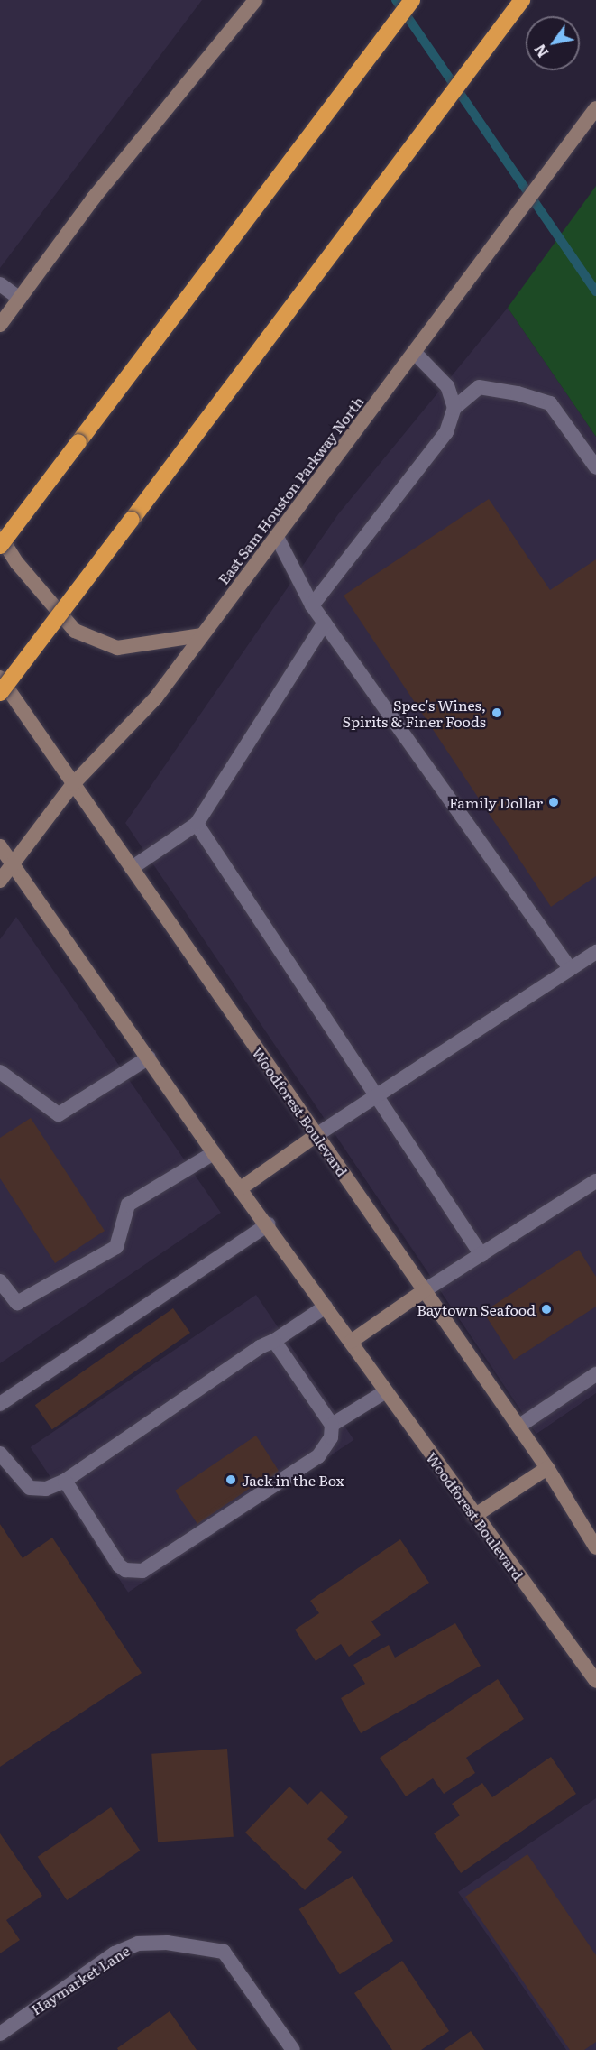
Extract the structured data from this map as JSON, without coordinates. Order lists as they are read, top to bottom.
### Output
{
  "streets": {
    "main road": ["East Sam Houston Parkway North", "Woodforest Boulevard"],
    "street": ["Haymarket Lane"]
  },
  "crossings": [
    ["East Sam Houston Parkway North", "Woodforest Boulevard"]
  ],
  "places": [
    "Spec's Wines, Spirits & Finer Foods",
    "Family Dollar",
    "Baytown Seafood",
    "Jack in the Box"
  ],
  "north": "bottom left"
}
